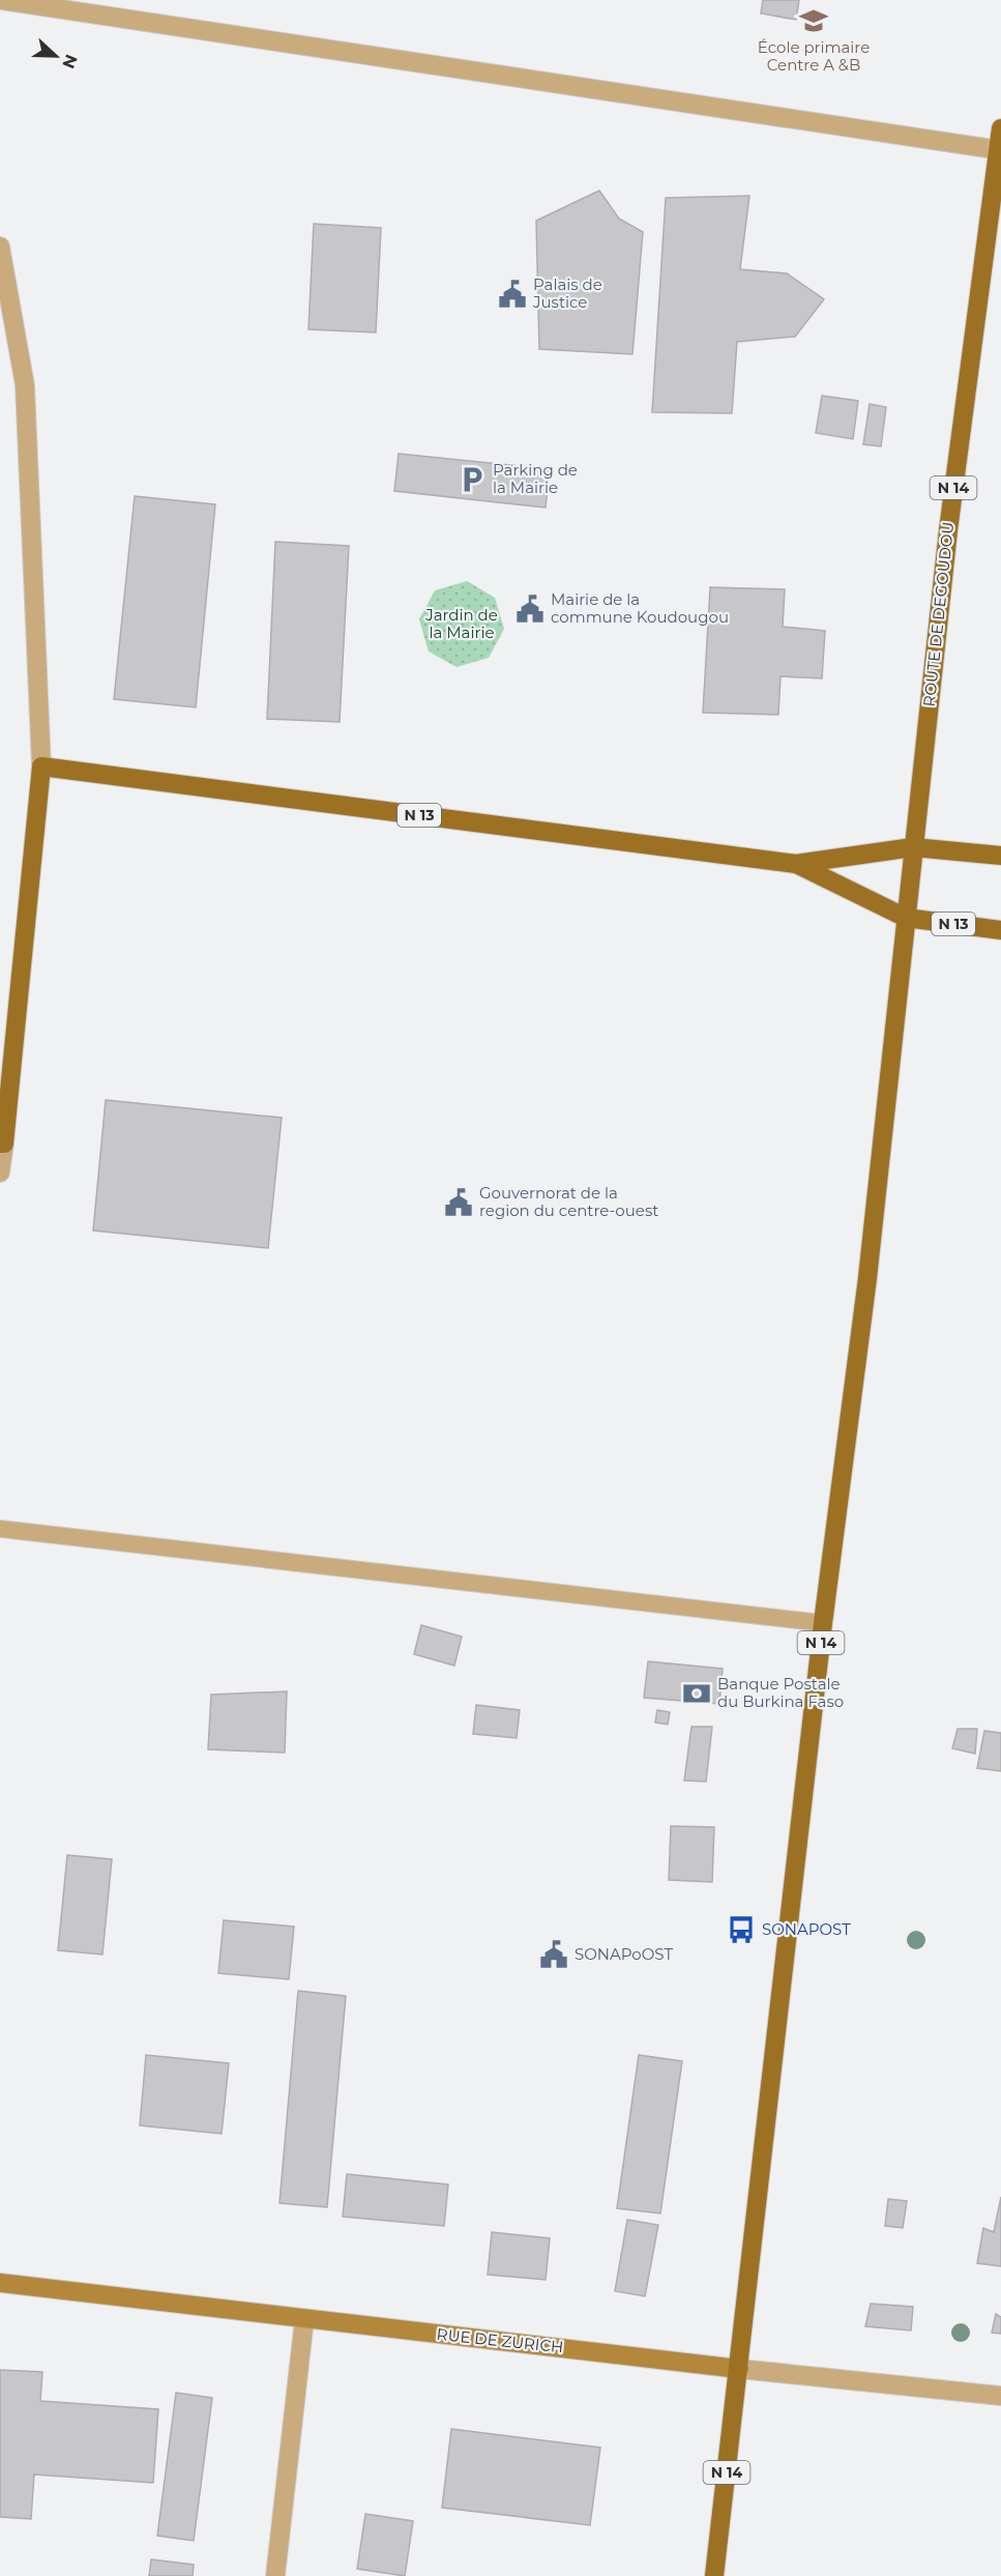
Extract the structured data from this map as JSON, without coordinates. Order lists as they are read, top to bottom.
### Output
{
  "streets": {
    "main road": [
      "N 14",
      "ROUTE DE DEGOUDOU",
      "N 13",
      "RUE DE ZURICH"
    ]
  },
  "crossings": [
    ["N 14", "ROUTE DE DEGOUDOU"],
    ["N 14", "N 13"],
    ["N 14", "RUE DE ZURICH"],
    ["ROUTE DE DEGOUDOU", "N 13"]
  ],
  "parks": ["Jardin de la Mairie"],
  "places": {
    "school or university": ["École primaire Centre A &B"],
    "public building": [
      "Palais de Justice",
      "Mairie de la commune Koudougou",
      "Gouvernorat de la region du centre-ouest",
      "SONAPoOST"
    ],
    "parking": ["Parking de la Mairie"],
    "bank": ["Banque Postale du Burkina Faso"],
    "bus stop": ["SONAPOST"]
  },
  "north": "right"
}
